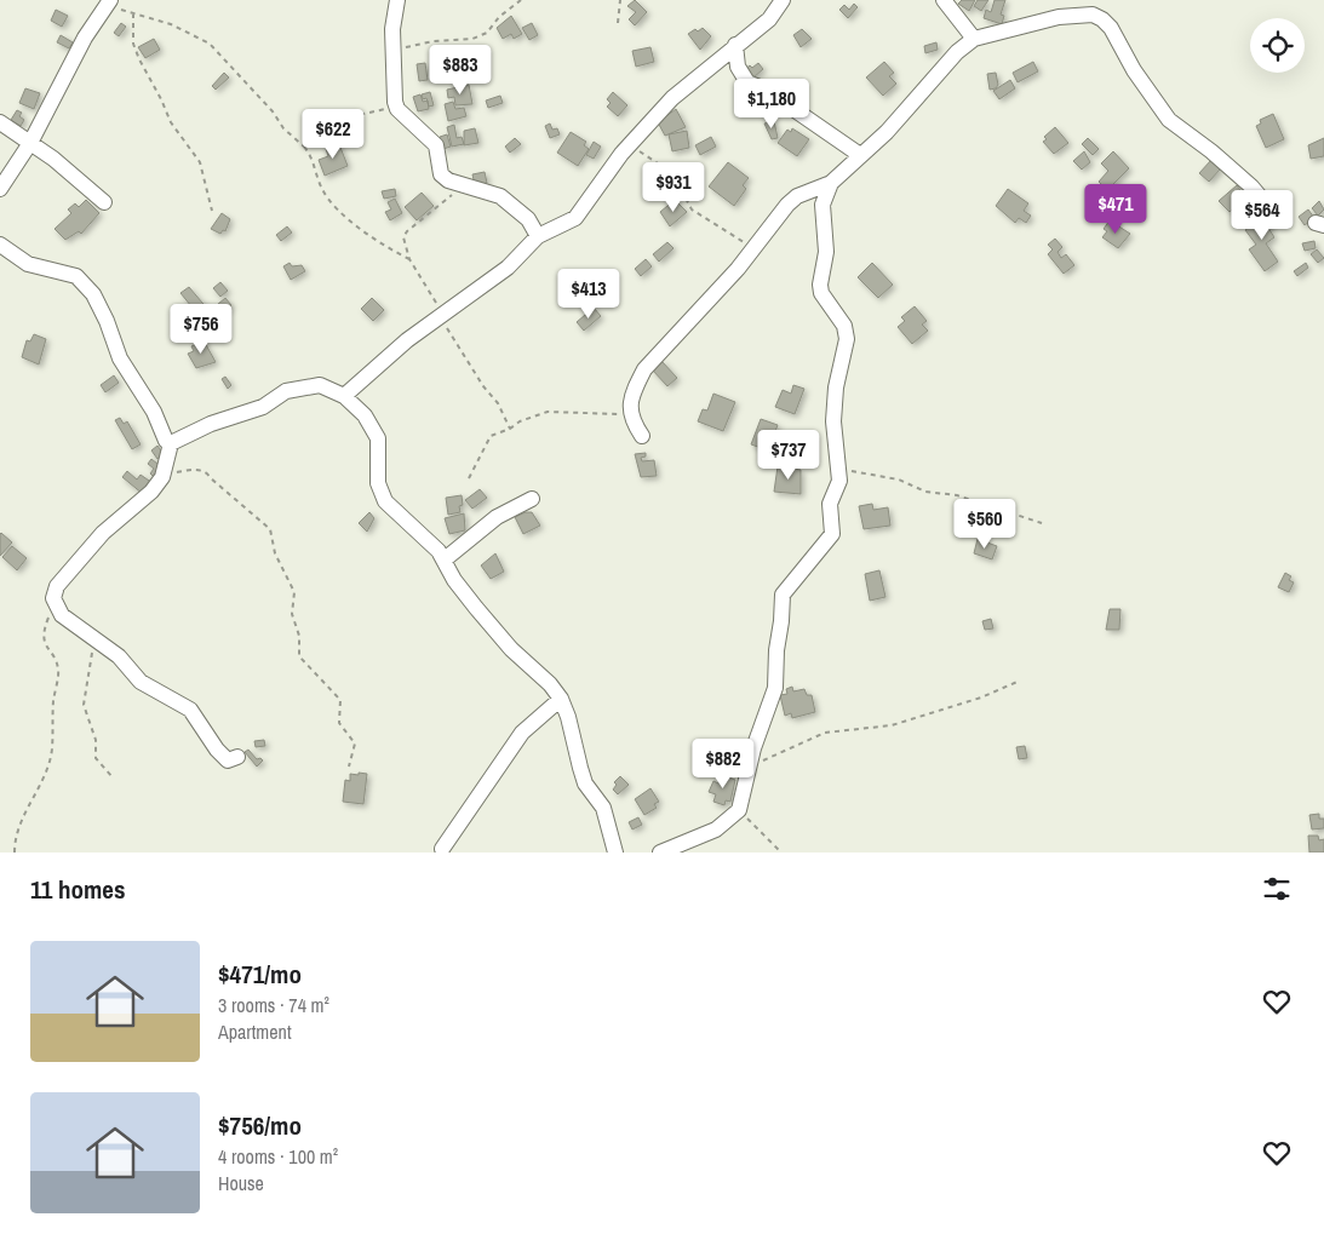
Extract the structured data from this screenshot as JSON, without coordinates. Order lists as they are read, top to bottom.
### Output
{
  "page": {
    "price": [
      "$883",
      "$1,180",
      "$622",
      "$931",
      "$471",
      "$564",
      "$413",
      "$756",
      "$737",
      "$560",
      "$882"
    ],
    "heading": "11 homes",
    "list": [
      {
        "name": "$471/mo",
        "note": "3 rooms · 74 m² · Apartment"
      },
      {
        "name": "$756/mo",
        "note": "4 rooms · 100 m² · House"
      }
    ]
  }
}
